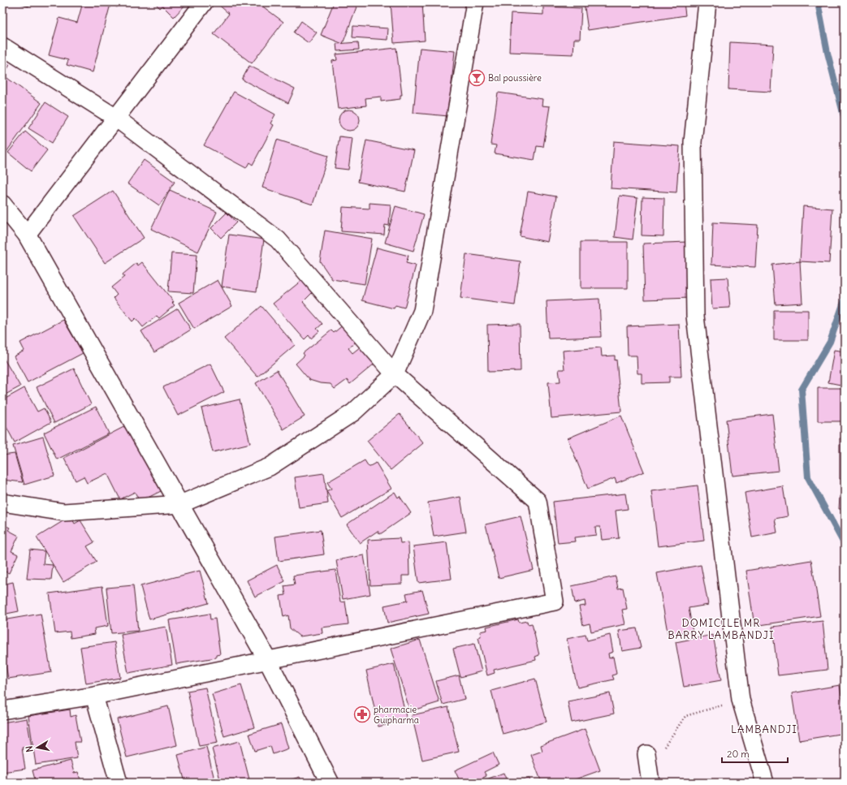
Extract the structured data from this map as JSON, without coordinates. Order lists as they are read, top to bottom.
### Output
{
  "districts": ["DOMICILE MR BARRY LAMBANDJI", "LAMBANDJI"],
  "places": {
    "bar": ["Bal poussière"],
    "pharmacy": ["pharmacie Guipharma"]
  },
  "scale_bar": "20 m",
  "north": "left"
}
